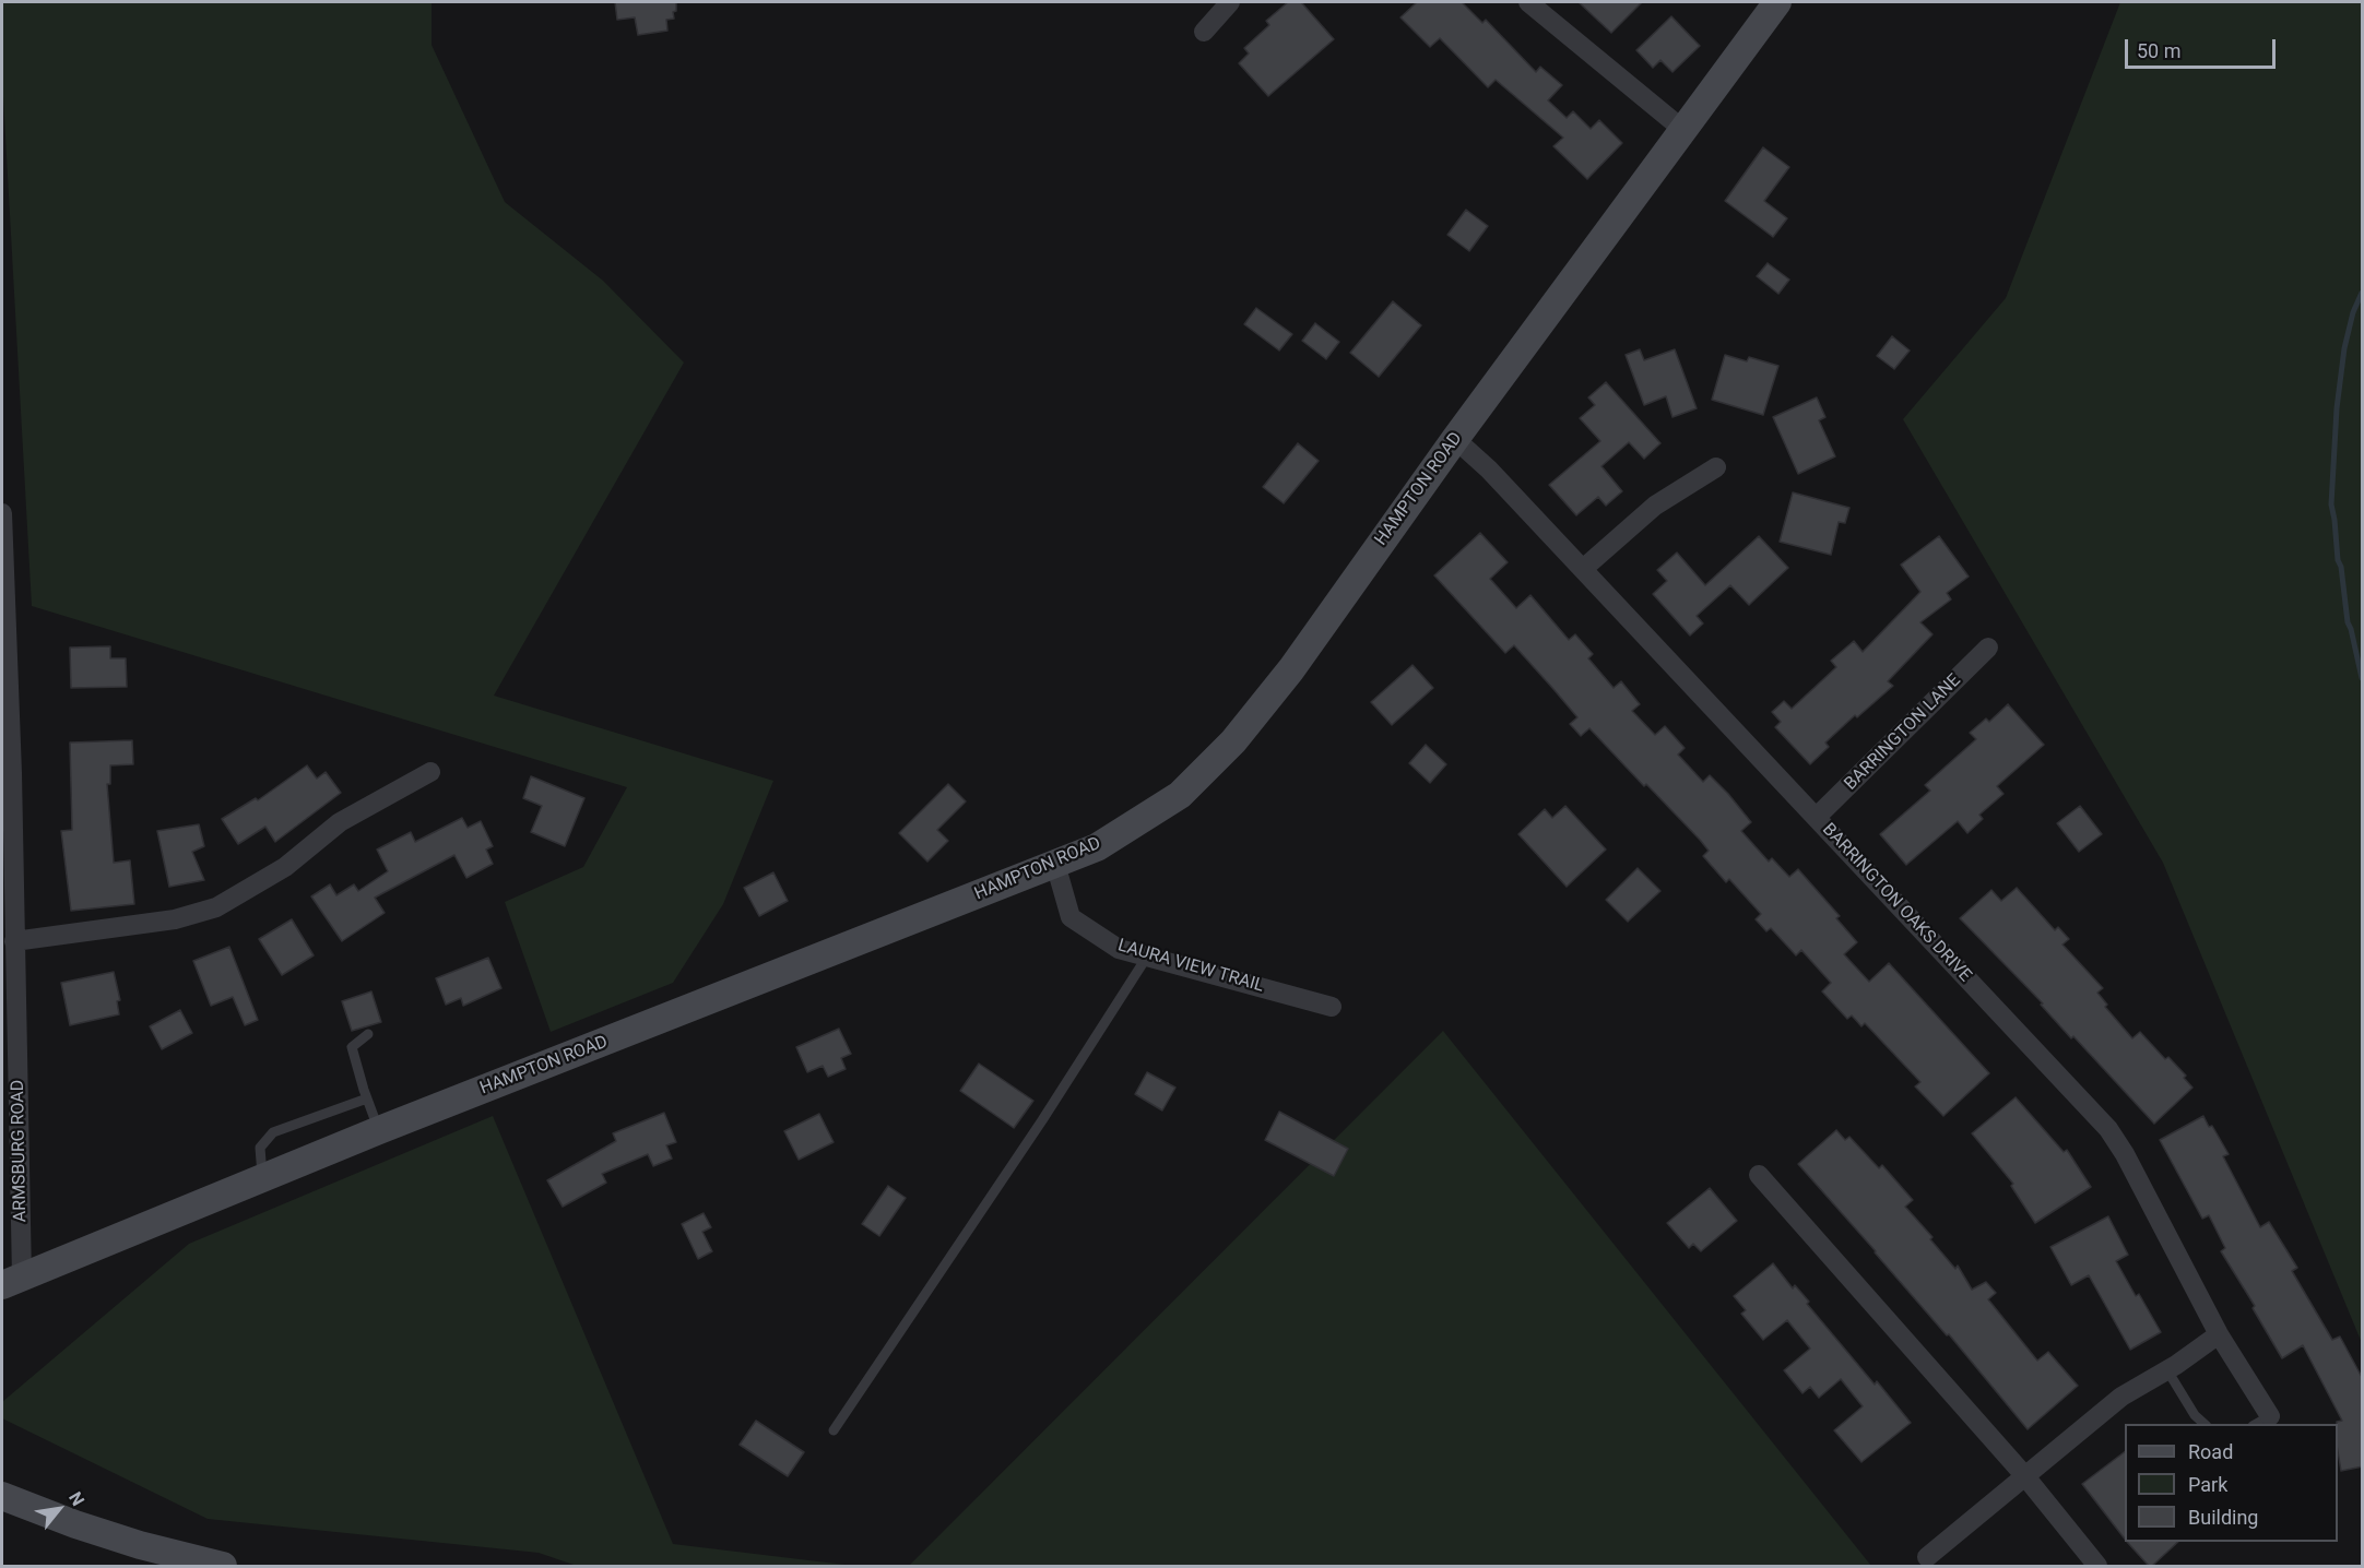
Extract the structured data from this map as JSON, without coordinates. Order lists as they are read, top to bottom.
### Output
{
  "streets": {
    "main road": ["HAMPTON ROAD"],
    "street": [
      "BARRINGTON LANE",
      "BARRINGTON OAKS DRIVE",
      "LAURA VIEW TRAIL",
      "ARMSBURG ROAD"
    ]
  },
  "crossings": [
    ["HAMPTON ROAD", "BARRINGTON OAKS DRIVE"],
    ["HAMPTON ROAD", "LAURA VIEW TRAIL"],
    ["HAMPTON ROAD", "ARMSBURG ROAD"],
    ["BARRINGTON LANE", "BARRINGTON OAKS DRIVE"]
  ],
  "legend": ["Road", "Park", "Building"],
  "scale_bar": "50 m",
  "north": "top right"
}
